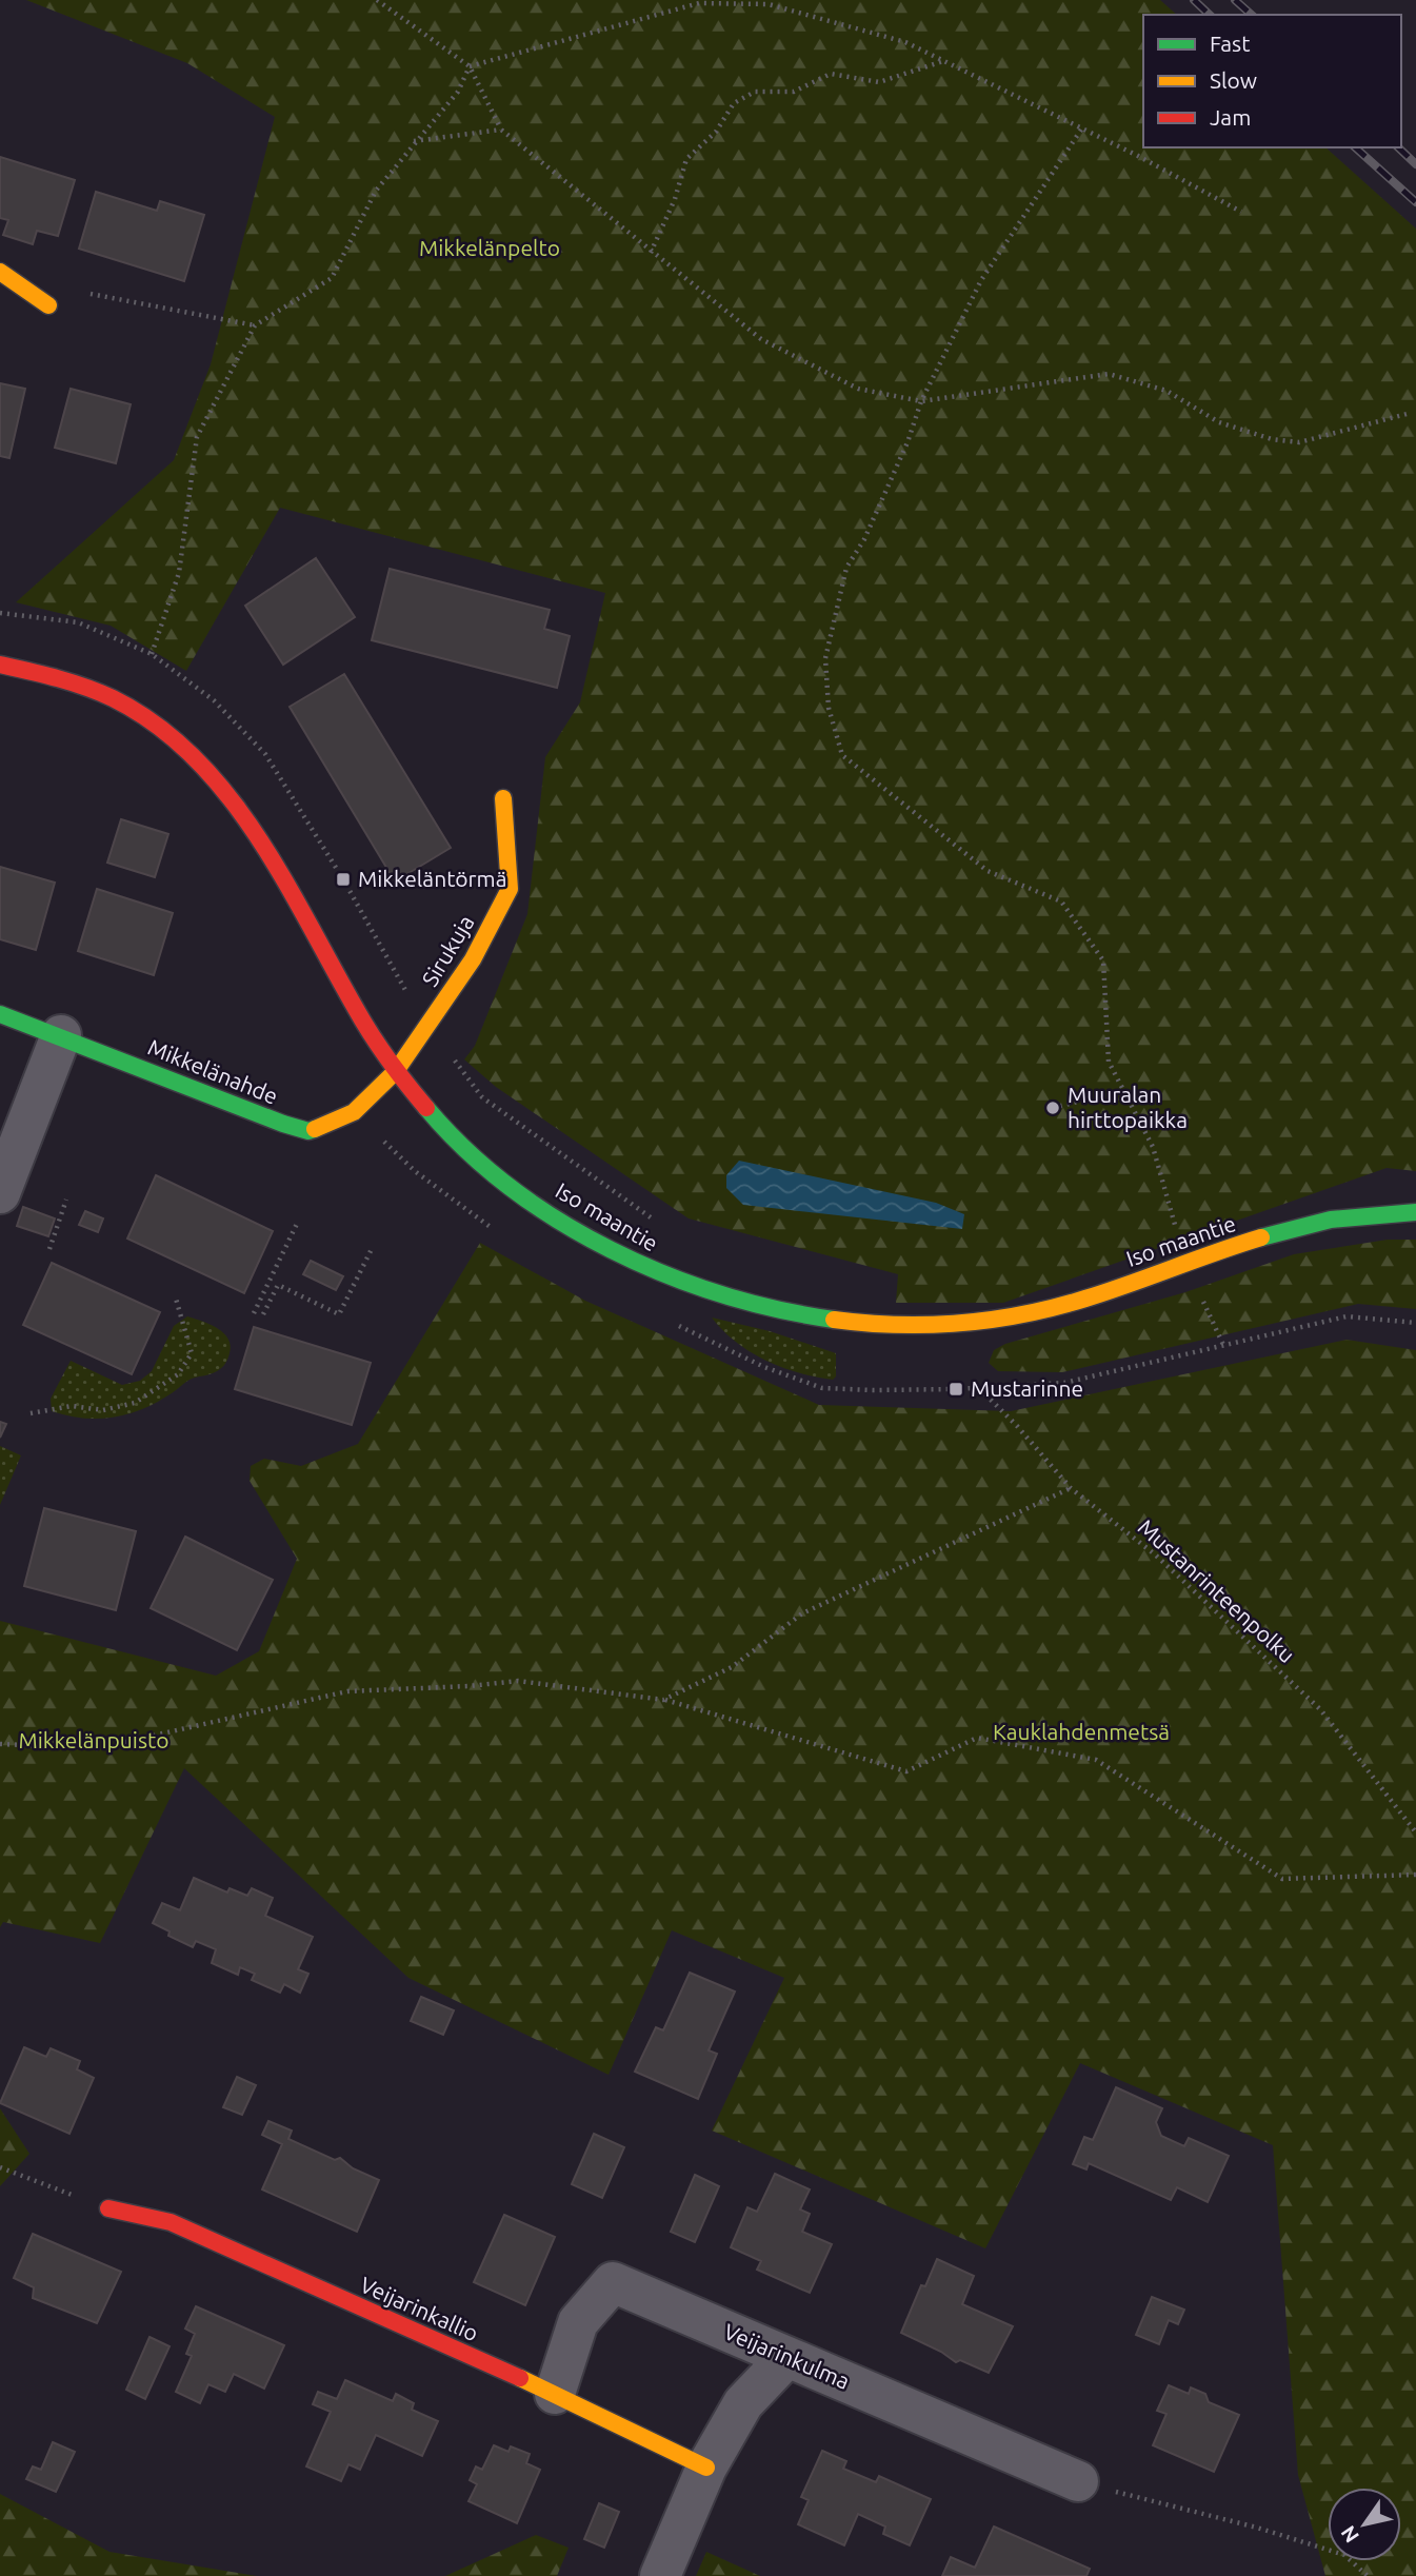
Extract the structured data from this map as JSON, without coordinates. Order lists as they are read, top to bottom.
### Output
{
  "streets": {
    "main road": [
      "Sirukuja",
      "Mikkelänahde",
      "Iso maantie",
      "Veijarinkallio"
    ],
    "street": ["Veijarinkulma"],
    "path": ["Mustanrinteenpolku"]
  },
  "crossings": [
    ["Sirukuja", "Mikkelänahde"],
    ["Sirukuja", "Iso maantie"],
    ["Mikkelänahde", "Iso maantie"],
    ["Veijarinkallio", "Veijarinkulma"]
  ],
  "parks": ["Mikkelänpelto", "Kauklahdenmetsä", "Mikkelänpuisto"],
  "places": {
    "transit": ["Mikkeläntörmä", "Mustarinne"],
    "other": ["Muuralan hirttopaikka"]
  },
  "legend": ["Fast", "Slow", "Jam"],
  "north": "bottom left"
}
